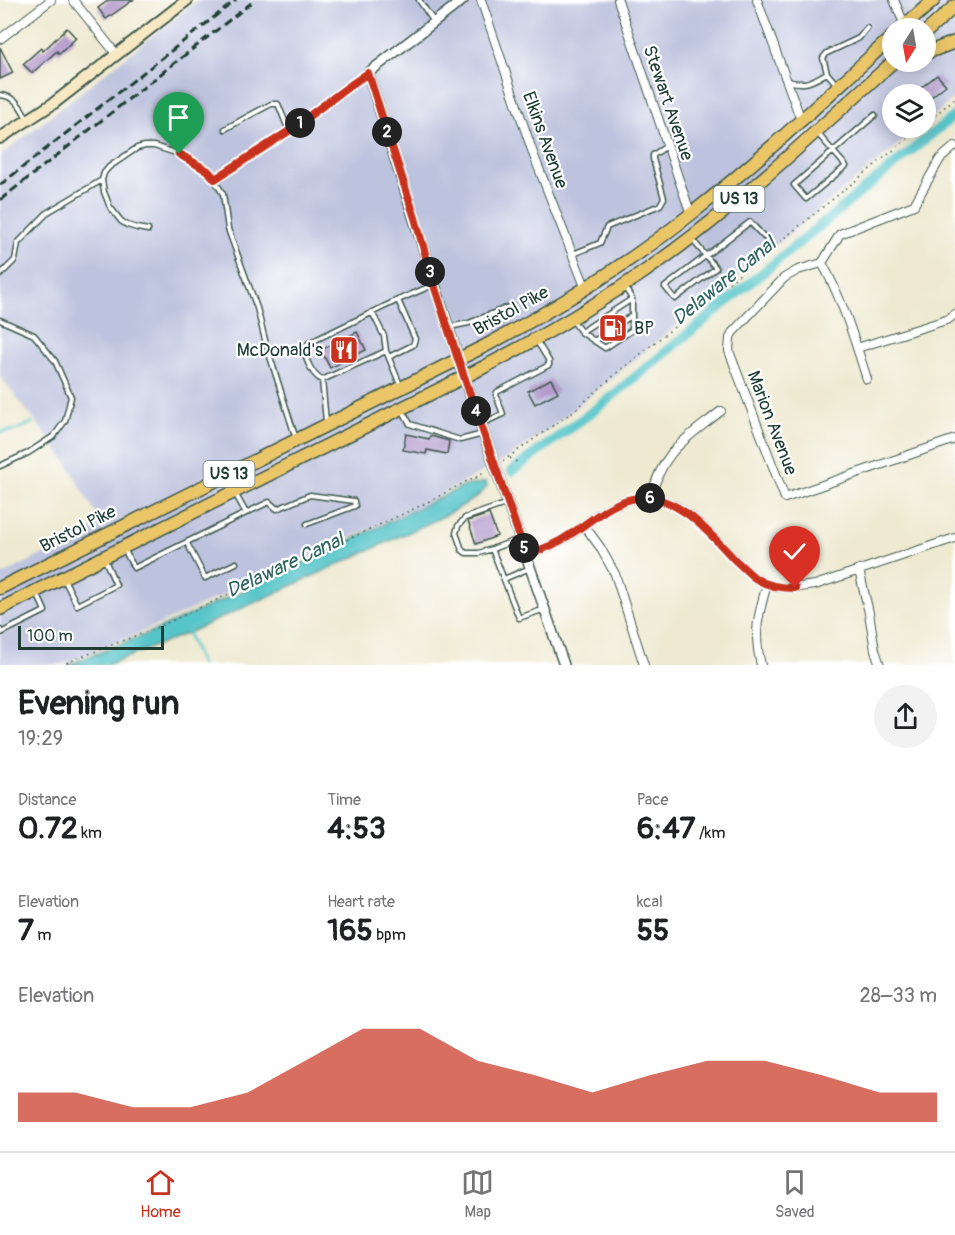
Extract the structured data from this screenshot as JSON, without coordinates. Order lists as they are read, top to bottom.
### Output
{
  "streets": {
    "highway": ["US 13", "Bristol Pike"],
    "street": ["Stewart Avenue", "Elkins Avenue", "Marion Avenue"]
  },
  "crossings": [
    ["Stewart Avenue", "Bristol Pike"],
    ["Elkins Avenue", "Bristol Pike"]
  ],
  "water": ["Delaware Canal"],
  "places": {
    "fuel station": ["BP"],
    "restaurant": ["McDonald's"]
  },
  "scale_bar": "100 m",
  "north": "bottom",
  "page": {
    "pins": [
      "1",
      "2",
      "3",
      "4",
      "6",
      "5"
    ],
    "scale": "100 m",
    "heading": ["Evening run", "19:29"],
    "stats": [
      ["Distance", "0.72 km"],
      ["Time", "4:53"],
      ["Pace", "6:47 /km"],
      ["Elevation", "7 m"],
      ["Heart rate", "165 bpm"],
      ["kcal", "55"]
    ],
    "chart": ["Elevation", "28–33 m"],
    "tabs": ["Home", "Map", "Saved"]
  }
}
